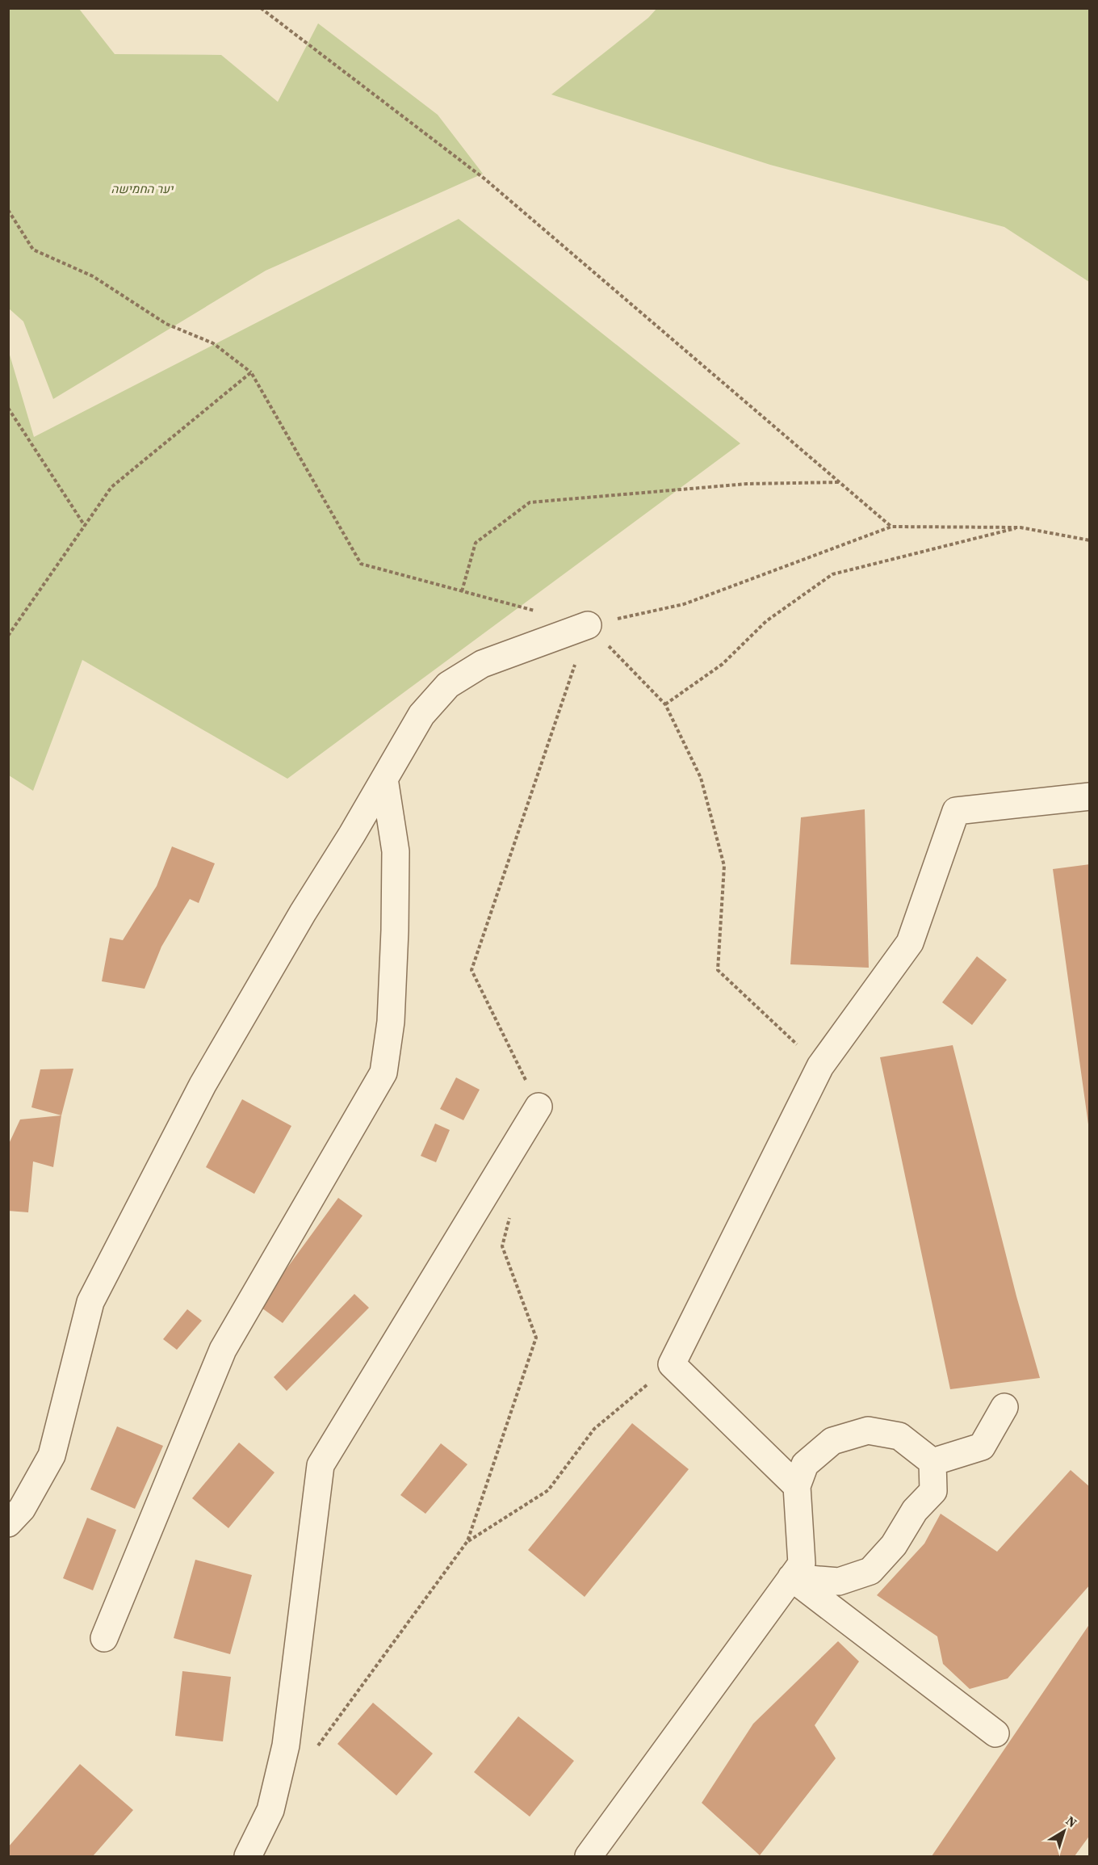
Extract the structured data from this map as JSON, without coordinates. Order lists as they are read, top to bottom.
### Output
{
  "parks": ["יער החמישה"],
  "north": "top right"
}
